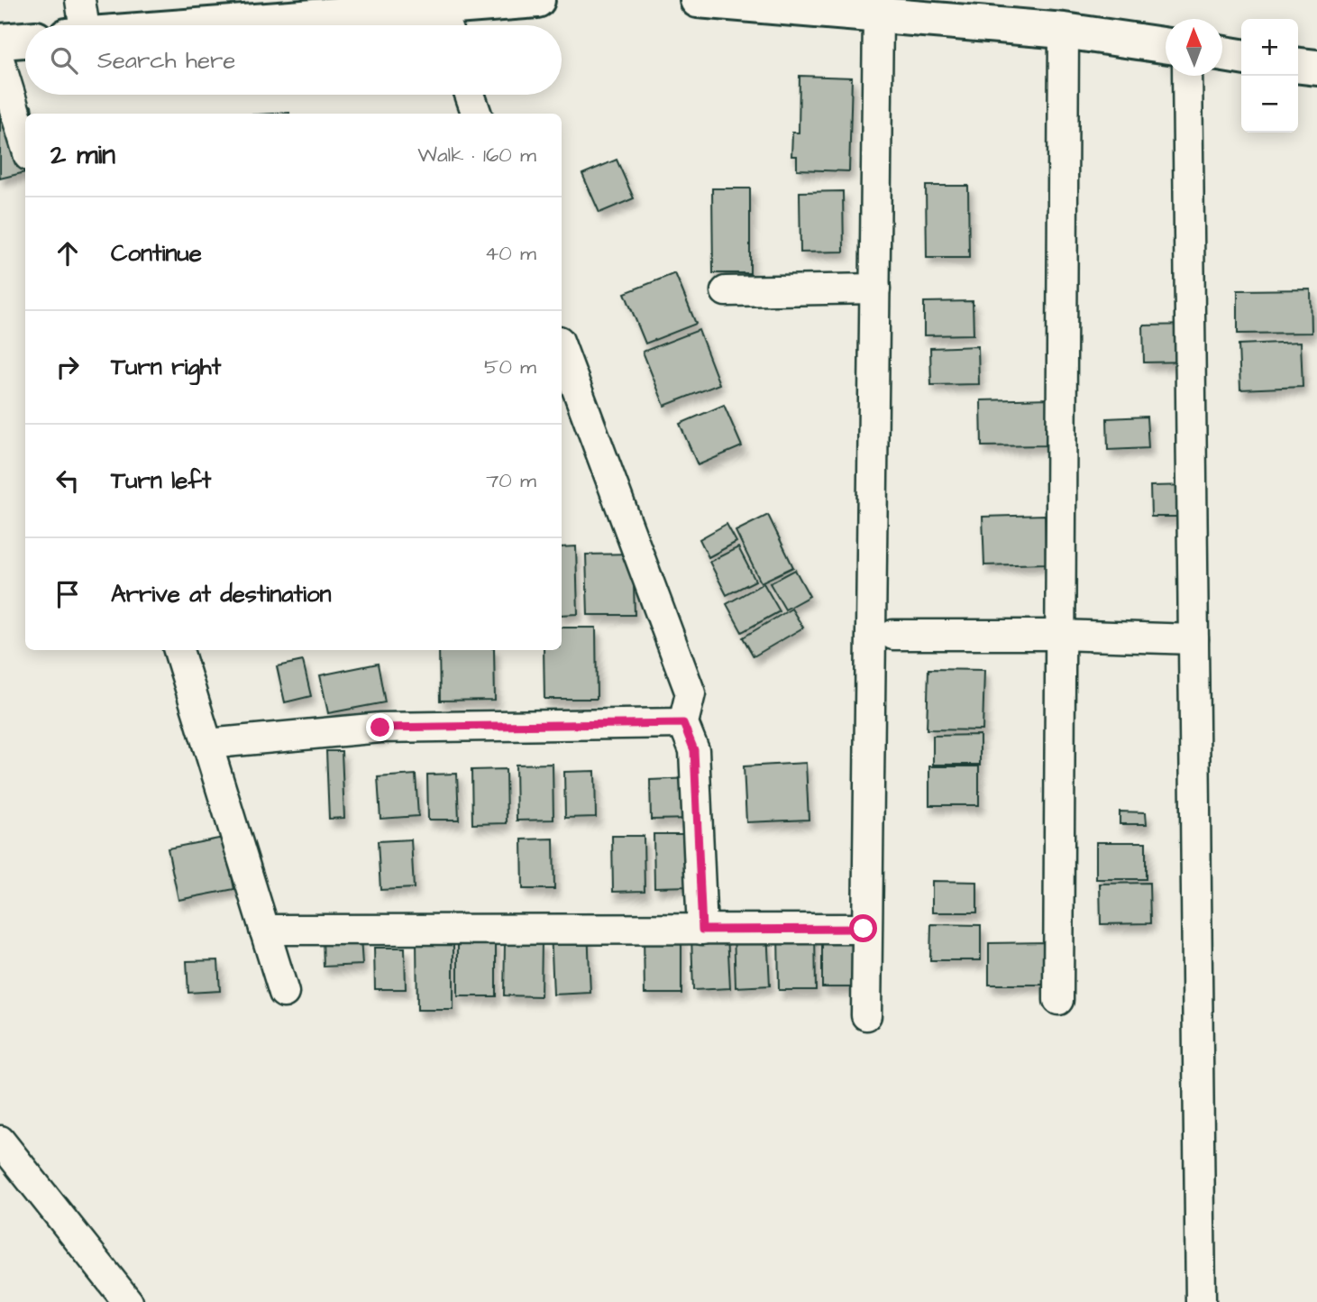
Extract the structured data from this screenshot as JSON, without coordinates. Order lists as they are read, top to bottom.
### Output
{
  "north": "top",
  "page": {
    "map_buttons": ["+", "−"],
    "search": "Search here",
    "heading": ["2 min", "Walk · 160 m"],
    "list": [
      ["Continue", "40 m"],
      ["Turn right", "50 m"],
      ["Turn left", "70 m"],
      "Arrive at destination"
    ]
  }
}
